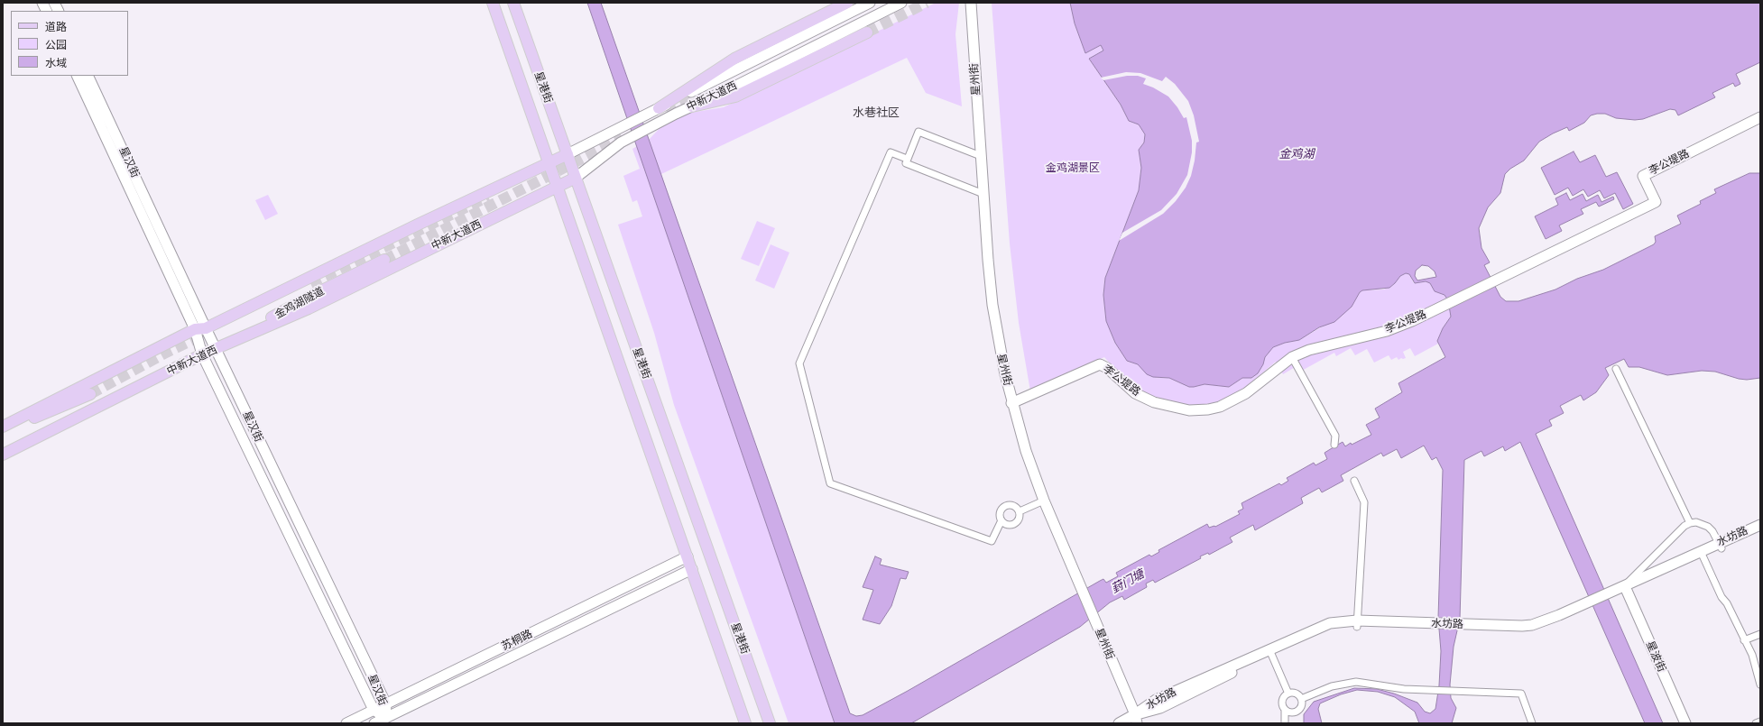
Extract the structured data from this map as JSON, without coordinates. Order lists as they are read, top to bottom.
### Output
{
  "streets": {
    "main road": ["星港街", "中新大道西", "金鸡湖隧道"],
    "street": [
      "星州街",
      "星汉街",
      "李公堤路",
      "水坊路",
      "苏桐路",
      "星波街"
    ]
  },
  "crossings": [
    ["星州街", "李公堤路"],
    ["星州街", "水坊路"],
    ["星港街", "中新大道西"],
    ["星港街", "苏桐路"],
    ["中新大道西", "星汉街"],
    ["中新大道西", "金鸡湖隧道"],
    ["星汉街", "金鸡湖隧道"],
    ["星汉街", "苏桐路"],
    ["水坊路", "星波街"]
  ],
  "districts": ["水巷社区"],
  "water": ["金鸡湖", "葑门塘"],
  "parks": ["金鸡湖景区"],
  "legend": ["道路", "公园", "水域"]
}
